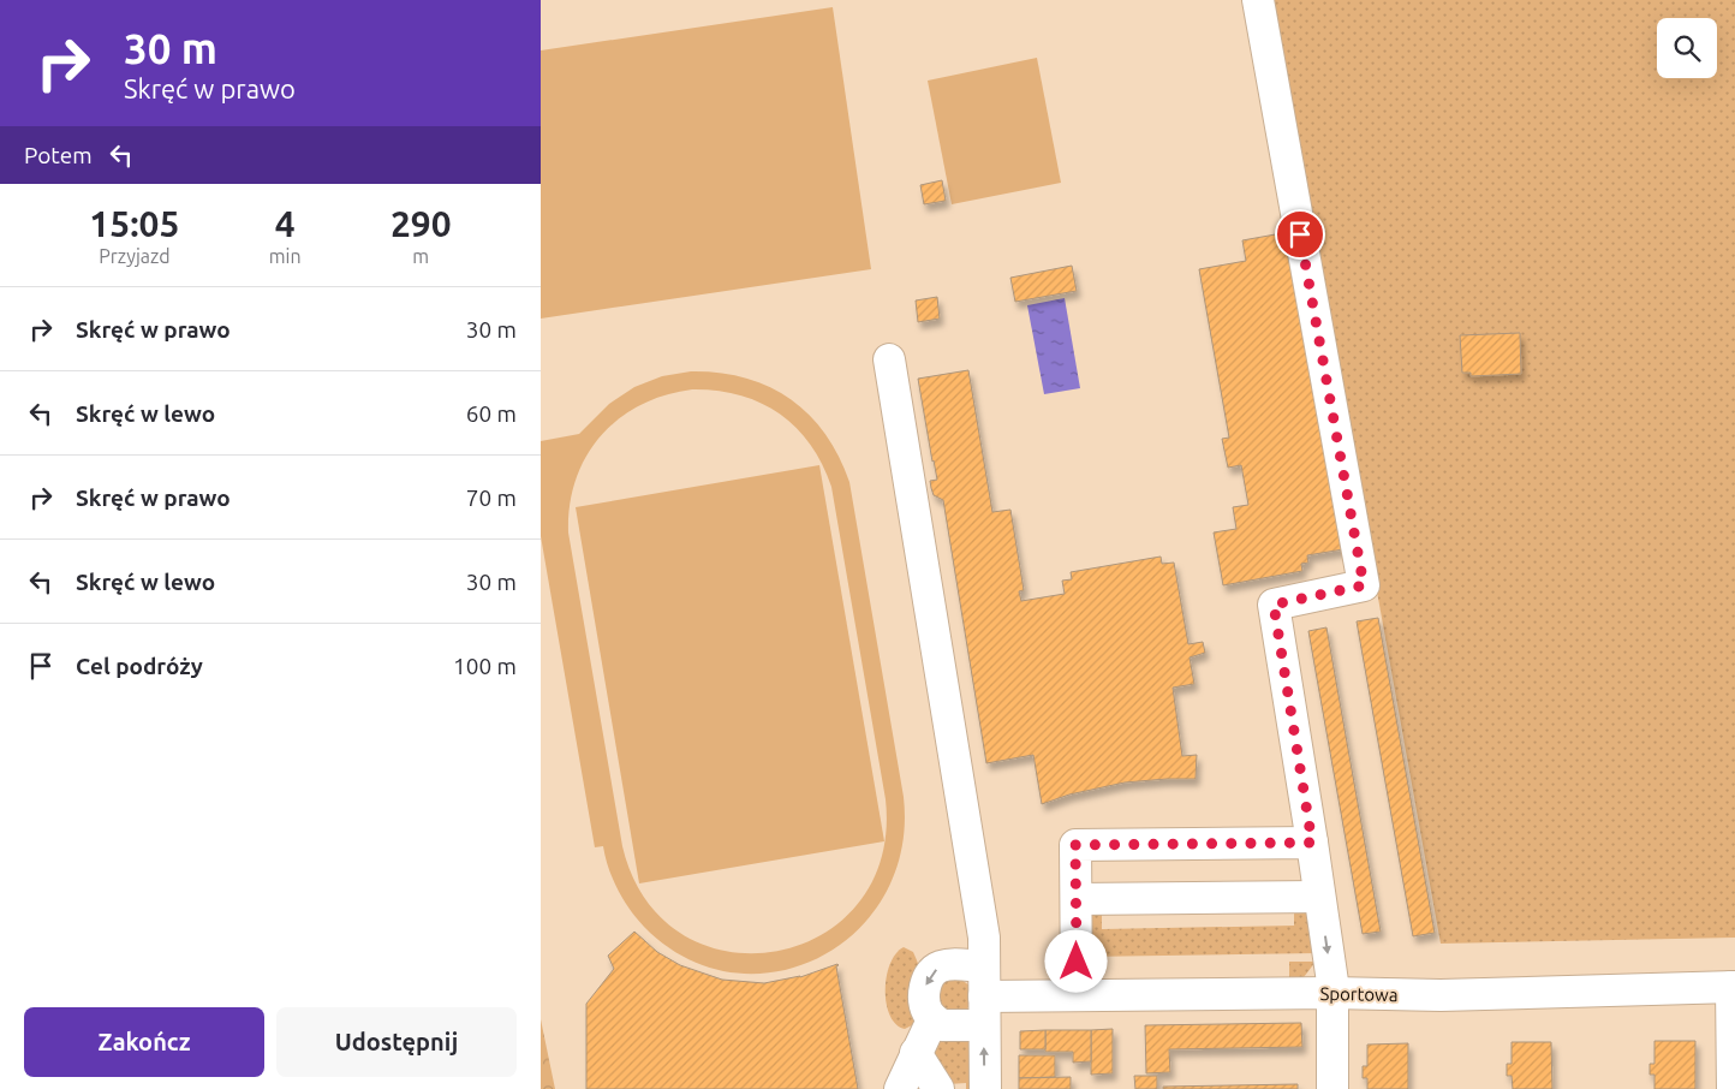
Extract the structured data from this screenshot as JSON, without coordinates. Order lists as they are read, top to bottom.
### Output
{
  "streets": {
    "street": ["Sportowa"]
  },
  "page": {
    "turn": ["30 m", "Skręć w prawo"],
    "then": "Potem",
    "eta": [
      "15:05",
      "Przyjazd",
      "4",
      "min",
      "290",
      "m"
    ],
    "list": [
      {
        "name": "Skręć w prawo",
        "value": "30 m"
      },
      {
        "name": "Skręć w lewo",
        "value": "60 m"
      },
      {
        "name": "Skręć w prawo",
        "value": "70 m"
      },
      {
        "name": "Skręć w lewo",
        "value": "30 m"
      },
      {
        "name": "Cel podróży",
        "value": "100 m"
      }
    ],
    "buttons": ["Zakończ", "Udostępnij"]
  }
}
